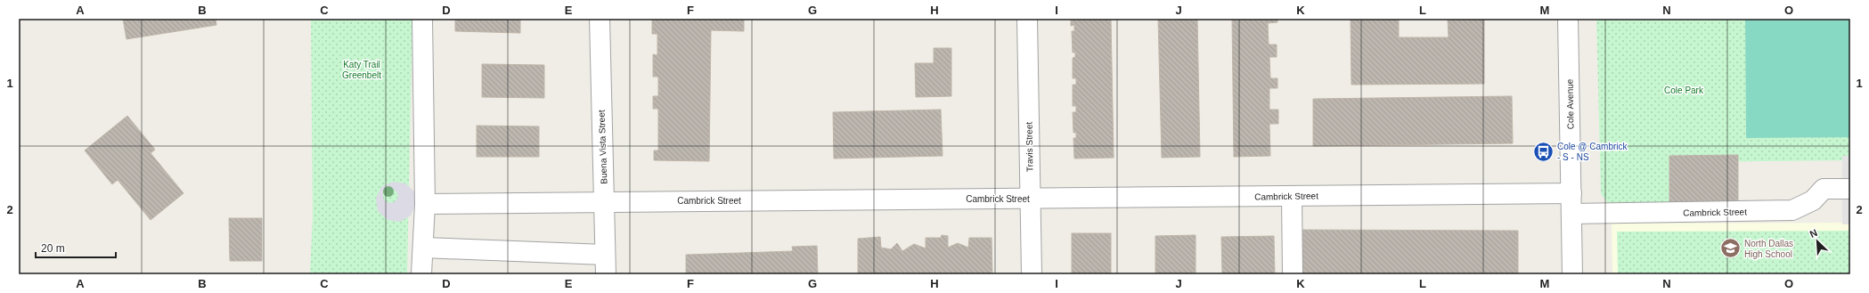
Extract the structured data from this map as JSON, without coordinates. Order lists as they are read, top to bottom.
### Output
{
  "streets": {
    "street": [
      "Cole Avenue",
      "Buena Vista Street",
      "Travis Street",
      "Cambrick Street"
    ]
  },
  "crossings": [
    ["Cole Avenue", "Cambrick Street"],
    ["Buena Vista Street", "Cambrick Street"],
    ["Travis Street", "Cambrick Street"]
  ],
  "parks": ["Katy Trail Greenbelt", "Cole Park"],
  "places": {
    "bus stop": ["Cole @ Cambrick - S - NS"],
    "school or university": ["North Dallas High School"]
  },
  "scale_bar": "20 m",
  "north": "top left",
  "grid": {
    "columns": [
      "A",
      "B",
      "C",
      "D",
      "E",
      "F",
      "G",
      "H",
      "I",
      "J",
      "K",
      "L",
      "M",
      "N",
      "O"
    ],
    "rows": ["1", "2"]
  }
}
